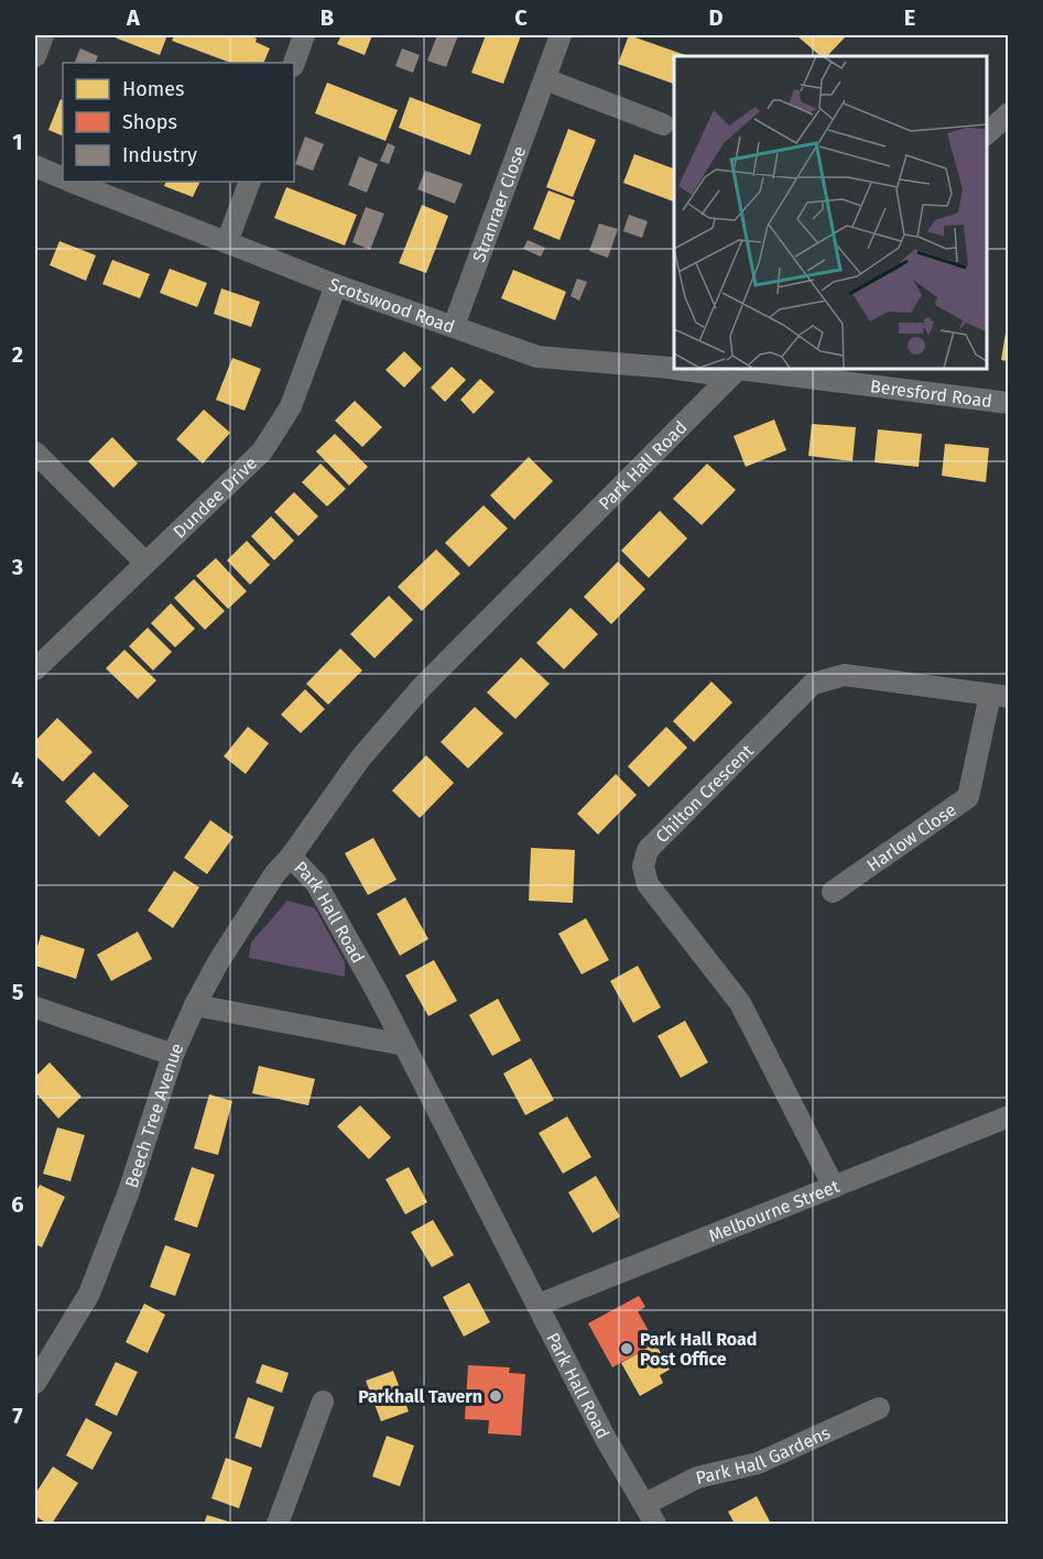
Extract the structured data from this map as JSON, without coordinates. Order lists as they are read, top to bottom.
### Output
{
  "streets": {
    "street": [
      "Stranraer Close",
      "Scotswood Road",
      "Beresford Road",
      "Park Hall Road",
      "Dundee Drive",
      "Chilton Crescent",
      "Harlow Close",
      "Beech Tree Avenue",
      "Melbourne Street",
      "Park Hall Gardens"
    ]
  },
  "crossings": [
    ["Stranraer Close", "Scotswood Road"],
    ["Scotswood Road", "Beresford Road"],
    ["Scotswood Road", "Park Hall Road"],
    ["Scotswood Road", "Dundee Drive"],
    ["Beresford Road", "Park Hall Road"],
    ["Park Hall Road", "Beech Tree Avenue"],
    ["Park Hall Road", "Melbourne Street"],
    ["Park Hall Road", "Park Hall Gardens"],
    ["Chilton Crescent", "Harlow Close"],
    ["Chilton Crescent", "Melbourne Street"]
  ],
  "places": ["Park Hall Road Post Office", "Parkhall Tavern"],
  "legend": ["Homes", "Shops", "Industry"],
  "grid": {
    "columns": [
      "A",
      "B",
      "C",
      "D",
      "E"
    ],
    "rows": [
      "1",
      "2",
      "3",
      "4",
      "5",
      "6",
      "7"
    ]
  }
}
